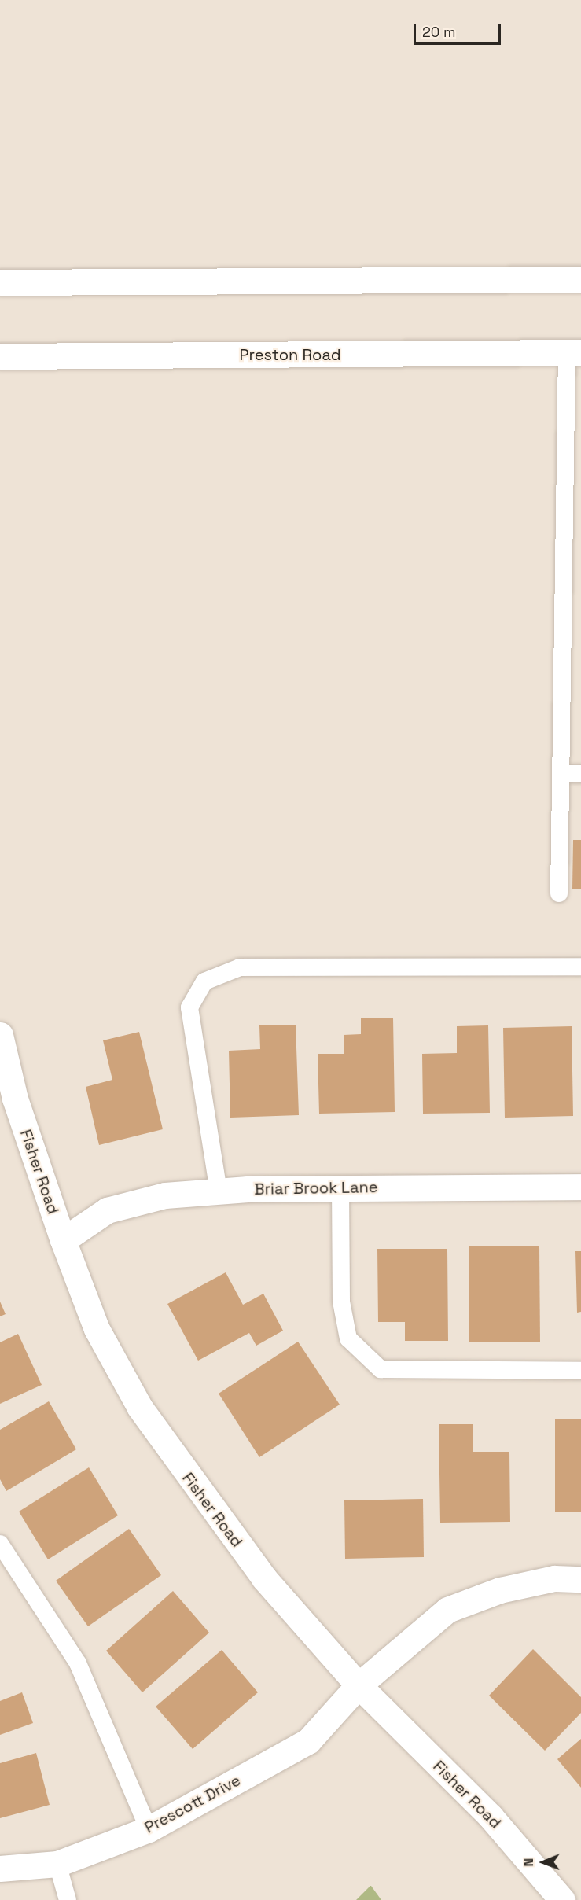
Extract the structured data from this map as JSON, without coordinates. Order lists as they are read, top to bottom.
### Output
{
  "streets": {
    "street": [
      "Preston Road",
      "Fisher Road",
      "Briar Brook Lane",
      "Prescott Drive"
    ]
  },
  "crossings": [
    ["Fisher Road", "Briar Brook Lane"],
    ["Fisher Road", "Prescott Drive"]
  ],
  "scale_bar": "20 m",
  "north": "left"
}
